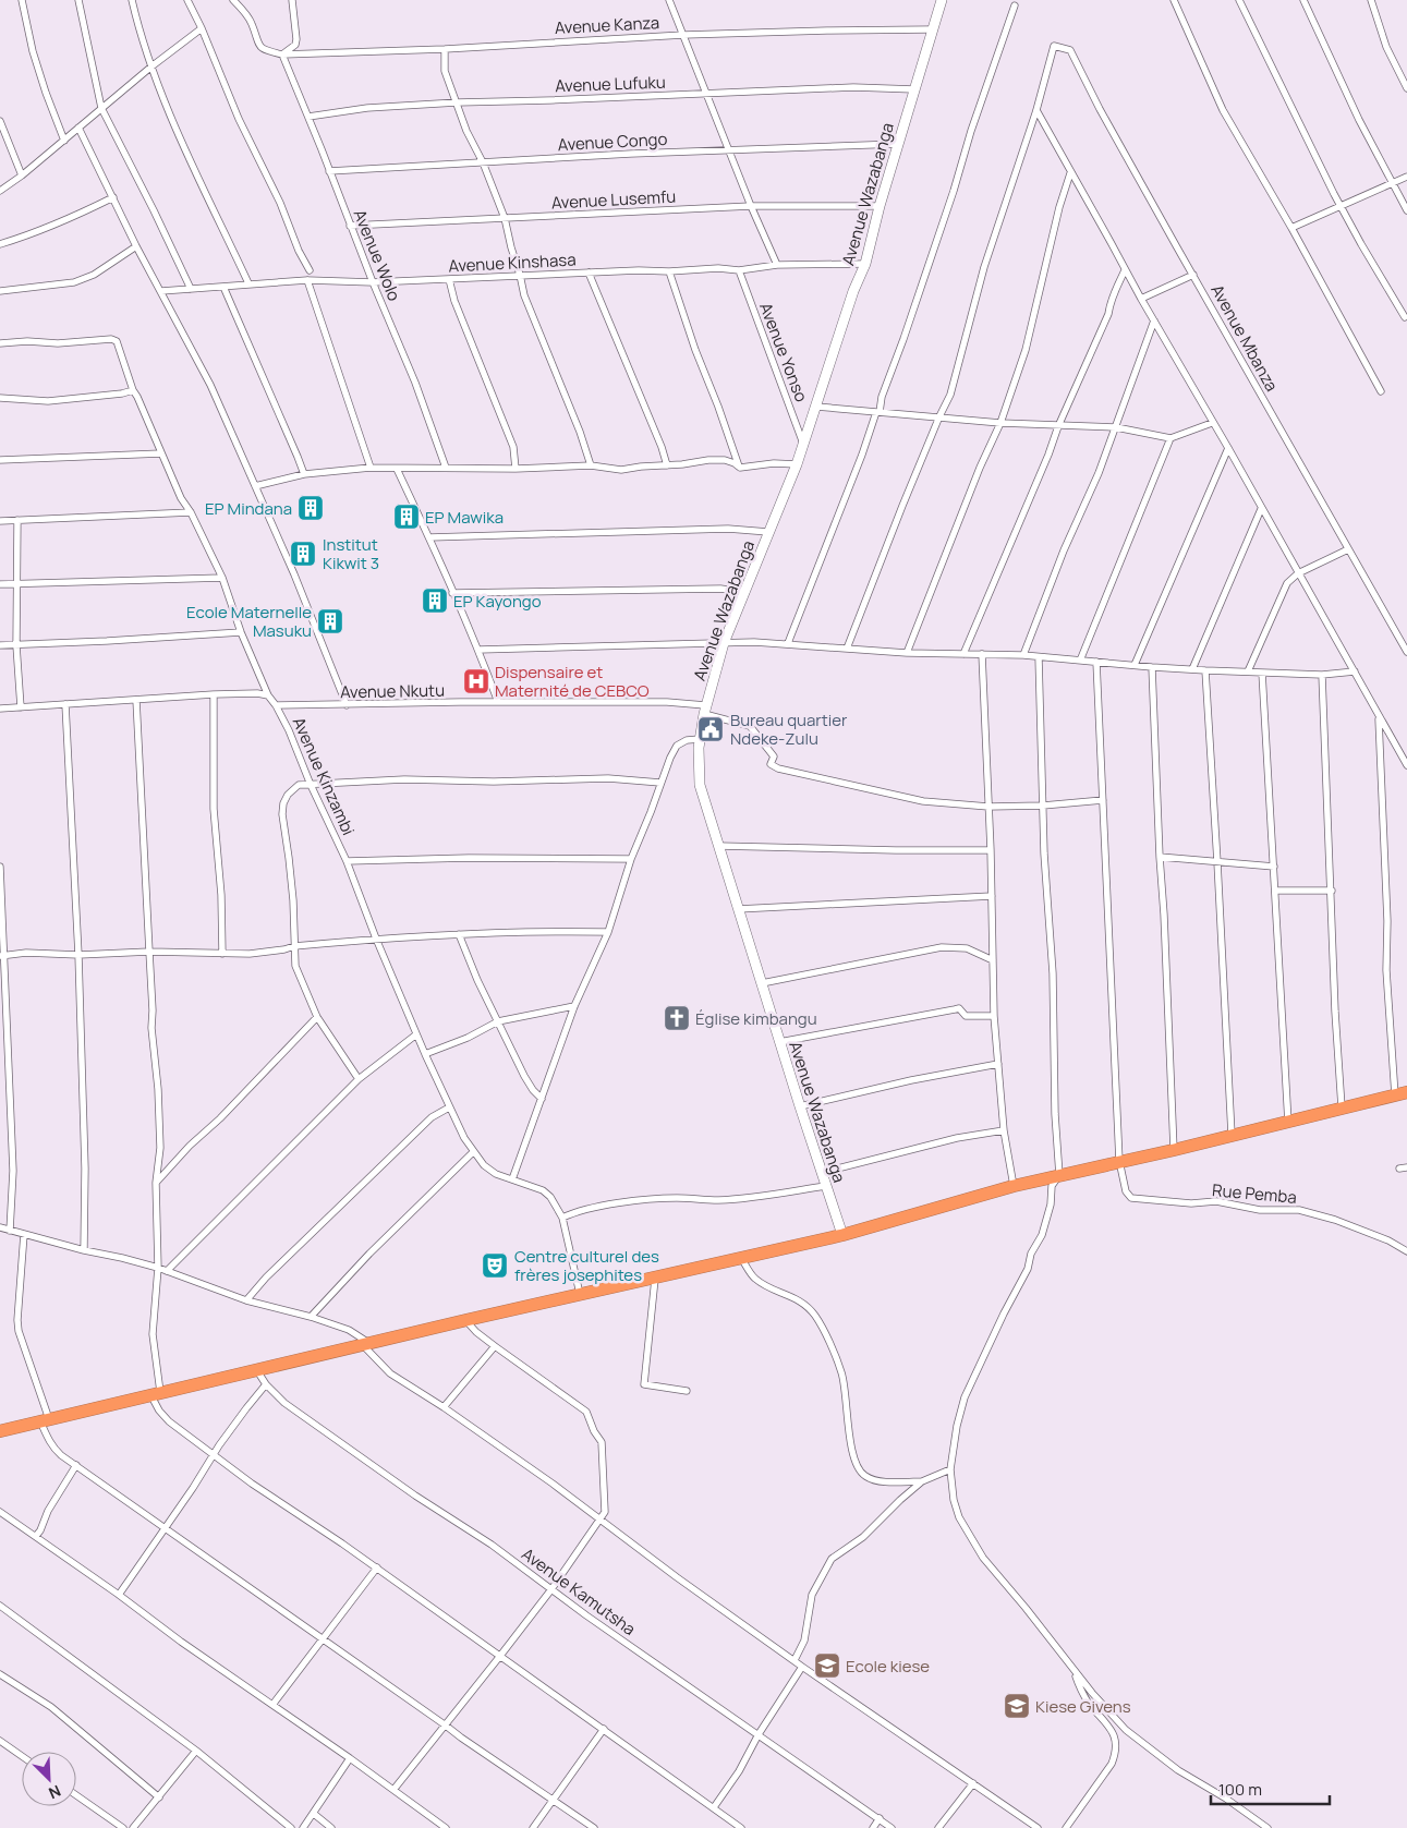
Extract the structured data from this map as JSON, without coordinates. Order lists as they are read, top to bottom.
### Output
{
  "streets": {
    "main road": ["Avenue Wazabanga"],
    "street": [
      "Avenue Kanza",
      "Avenue Lufuku",
      "Avenue Congo",
      "Avenue Lusemfu",
      "Avenue Wolo",
      "Avenue Kinshasa",
      "Avenue Mbanza",
      "Avenue Yonso",
      "Avenue Nkutu",
      "Avenue Kinzambi",
      "Rue Pemba",
      "Avenue Kamutsha"
    ]
  },
  "crossings": [
    ["Avenue Kanza", "Avenue Wazabanga"],
    ["Avenue Kanza", "Avenue Wolo"],
    ["Avenue Lufuku", "Avenue Wazabanga"],
    ["Avenue Lufuku", "Avenue Wolo"],
    ["Avenue Congo", "Avenue Wazabanga"],
    ["Avenue Congo", "Avenue Wolo"],
    ["Avenue Wazabanga", "Avenue Lusemfu"],
    ["Avenue Wazabanga", "Avenue Kinshasa"],
    ["Avenue Wazabanga", "Avenue Yonso"],
    ["Avenue Wazabanga", "Avenue Nkutu"],
    ["Avenue Lusemfu", "Avenue Wolo"],
    ["Avenue Wolo", "Avenue Kinshasa"],
    ["Avenue Kinshasa", "Avenue Yonso"],
    ["Avenue Nkutu", "Avenue Kinzambi"]
  ],
  "places": {
    "building": [
      "EP Mindana",
      "EP Mawika",
      "Institut Kikwit 3",
      "EP Kayongo",
      "Ecole Maternelle Masuku"
    ],
    "hospital": ["Dispensaire et Maternité de CEBCO"],
    "public building": ["Bureau quartier Ndeke-Zulu"],
    "church": ["Église kimbangu"],
    "theatre": ["Centre culturel des frères josephites"],
    "school or university": ["Ecole kiese", "Kiese Givens"]
  },
  "scale_bar": "100 m",
  "north": "bottom right"
}
